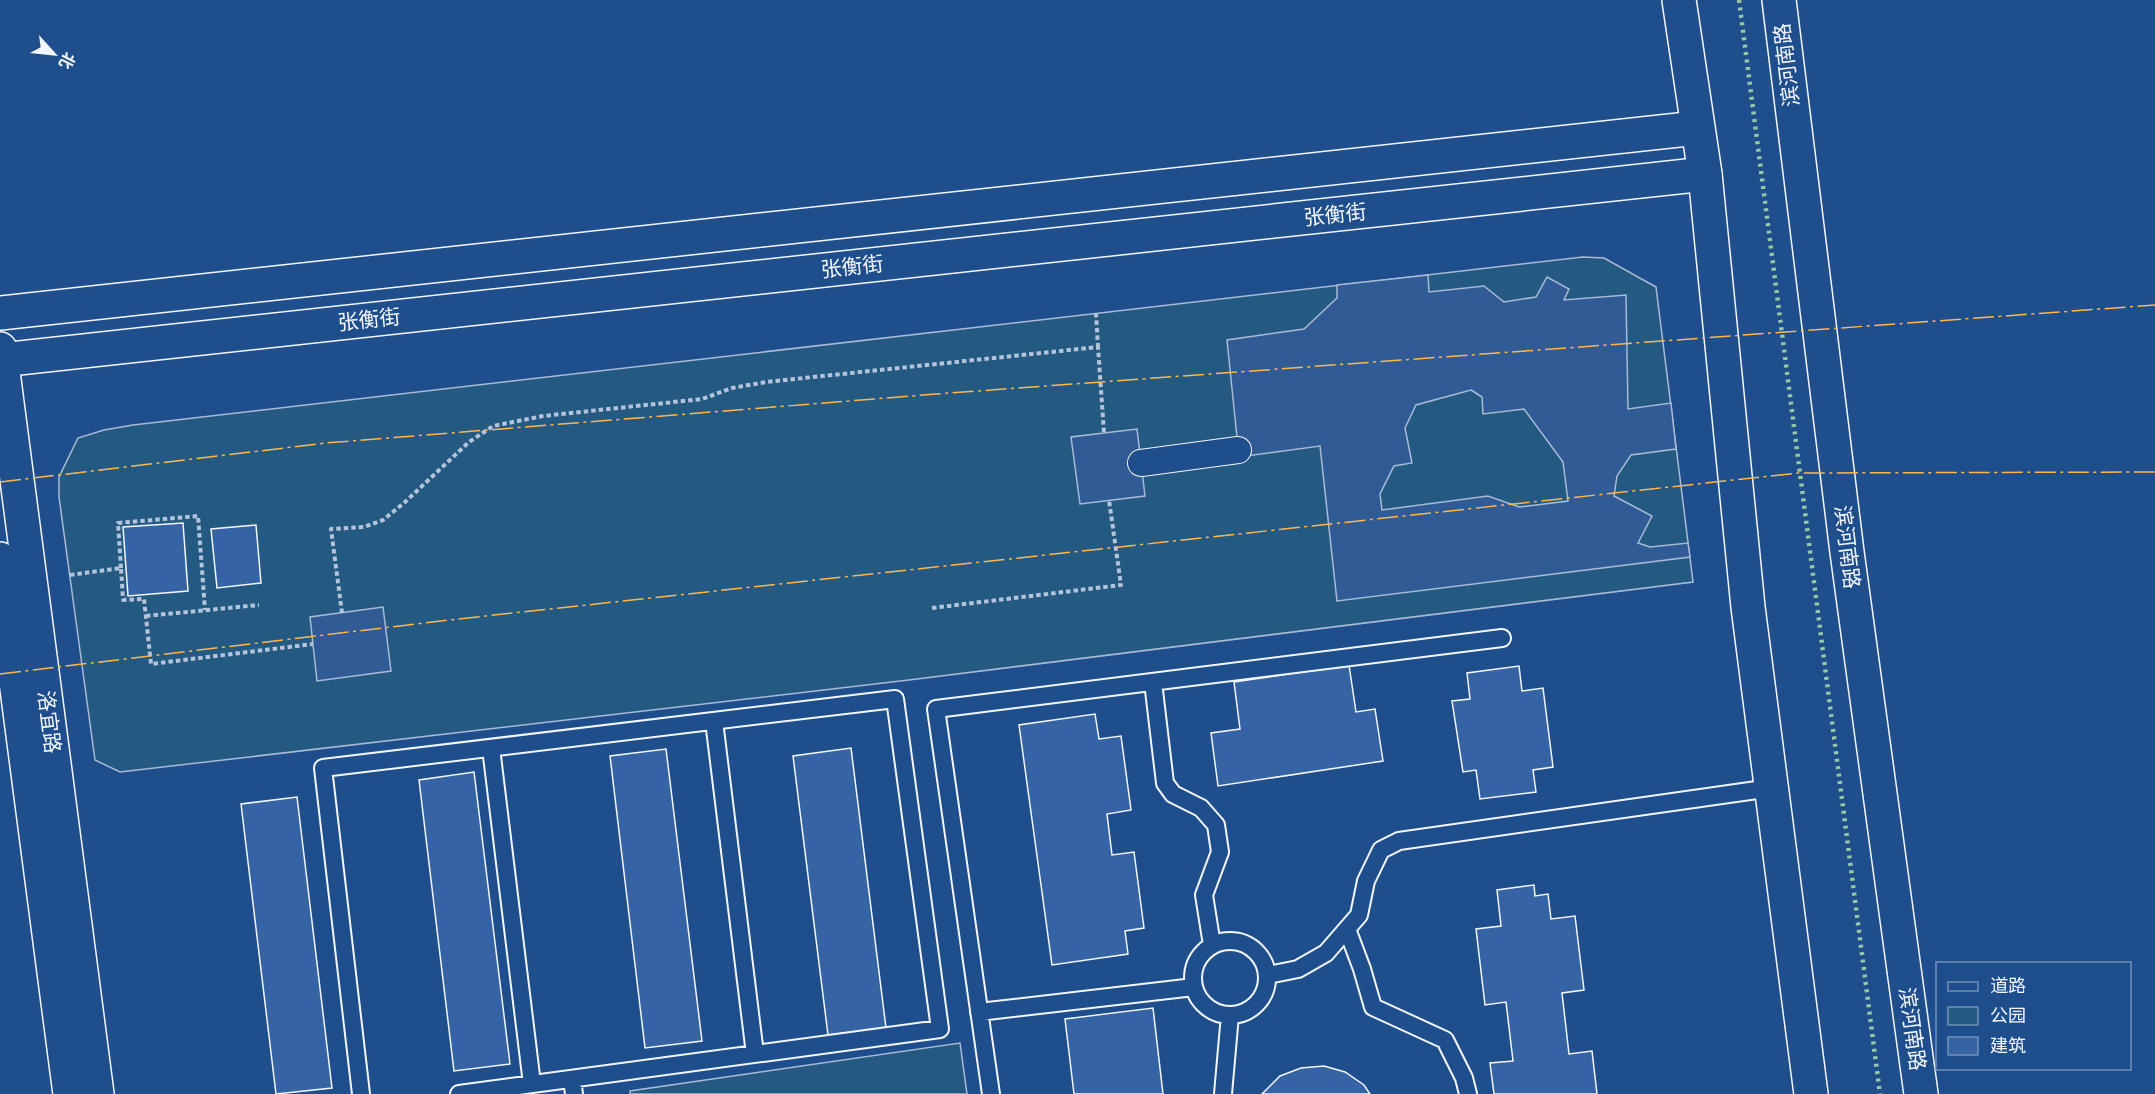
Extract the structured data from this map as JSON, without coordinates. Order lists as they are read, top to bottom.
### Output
{
  "streets": {
    "main road": ["滨河南路", "张衡街", "洛宜路"]
  },
  "crossings": [
    ["张衡街", "洛宜路"]
  ],
  "legend": ["道路", "公园", "建筑"],
  "north": "bottom right"
}
